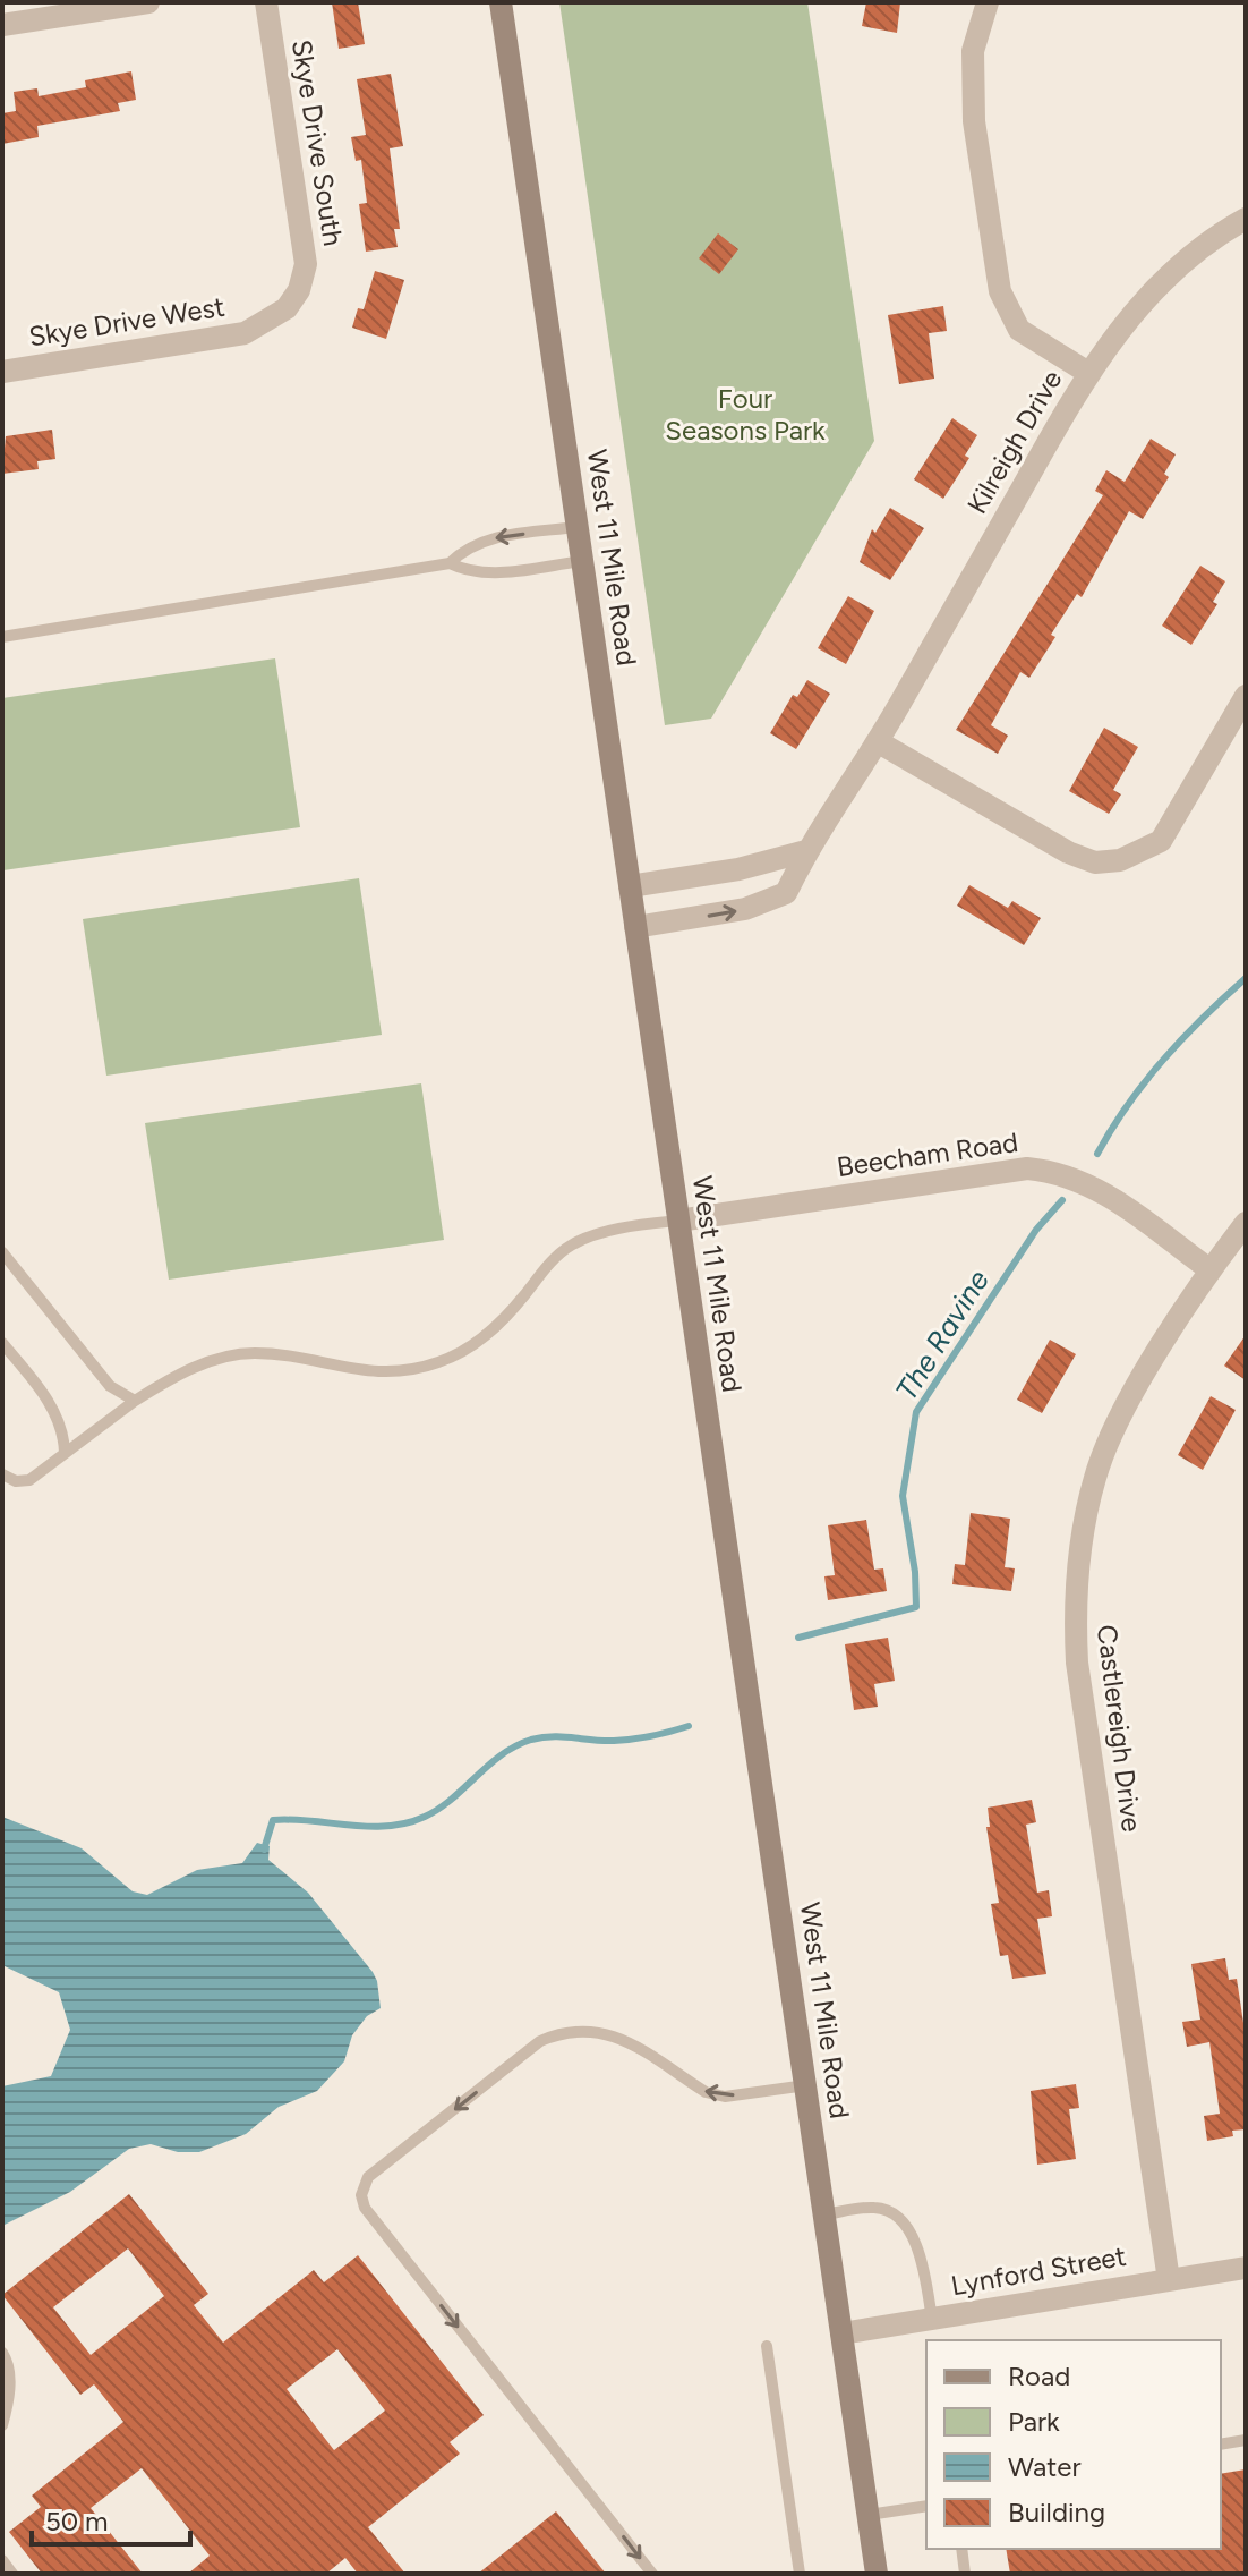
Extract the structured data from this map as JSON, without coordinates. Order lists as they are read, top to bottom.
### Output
{
  "streets": {
    "street": [
      "Skye Drive South",
      "Skye Drive West",
      "Kilreigh Drive",
      "West 11 Mile Road",
      "Beecham Road",
      "Castlereigh Drive",
      "Lynford Street"
    ]
  },
  "crossings": [
    ["Skye Drive South", "Skye Drive West"],
    ["Kilreigh Drive", "West 11 Mile Road"],
    ["West 11 Mile Road", "Beecham Road"],
    ["West 11 Mile Road", "Lynford Street"],
    ["Beecham Road", "Castlereigh Drive"],
    ["Castlereigh Drive", "Lynford Street"]
  ],
  "water": ["The Ravine"],
  "parks": ["Four Seasons Park"],
  "legend": [
    "Road",
    "Park",
    "Water",
    "Building"
  ],
  "scale_bar": "50 m"
}
